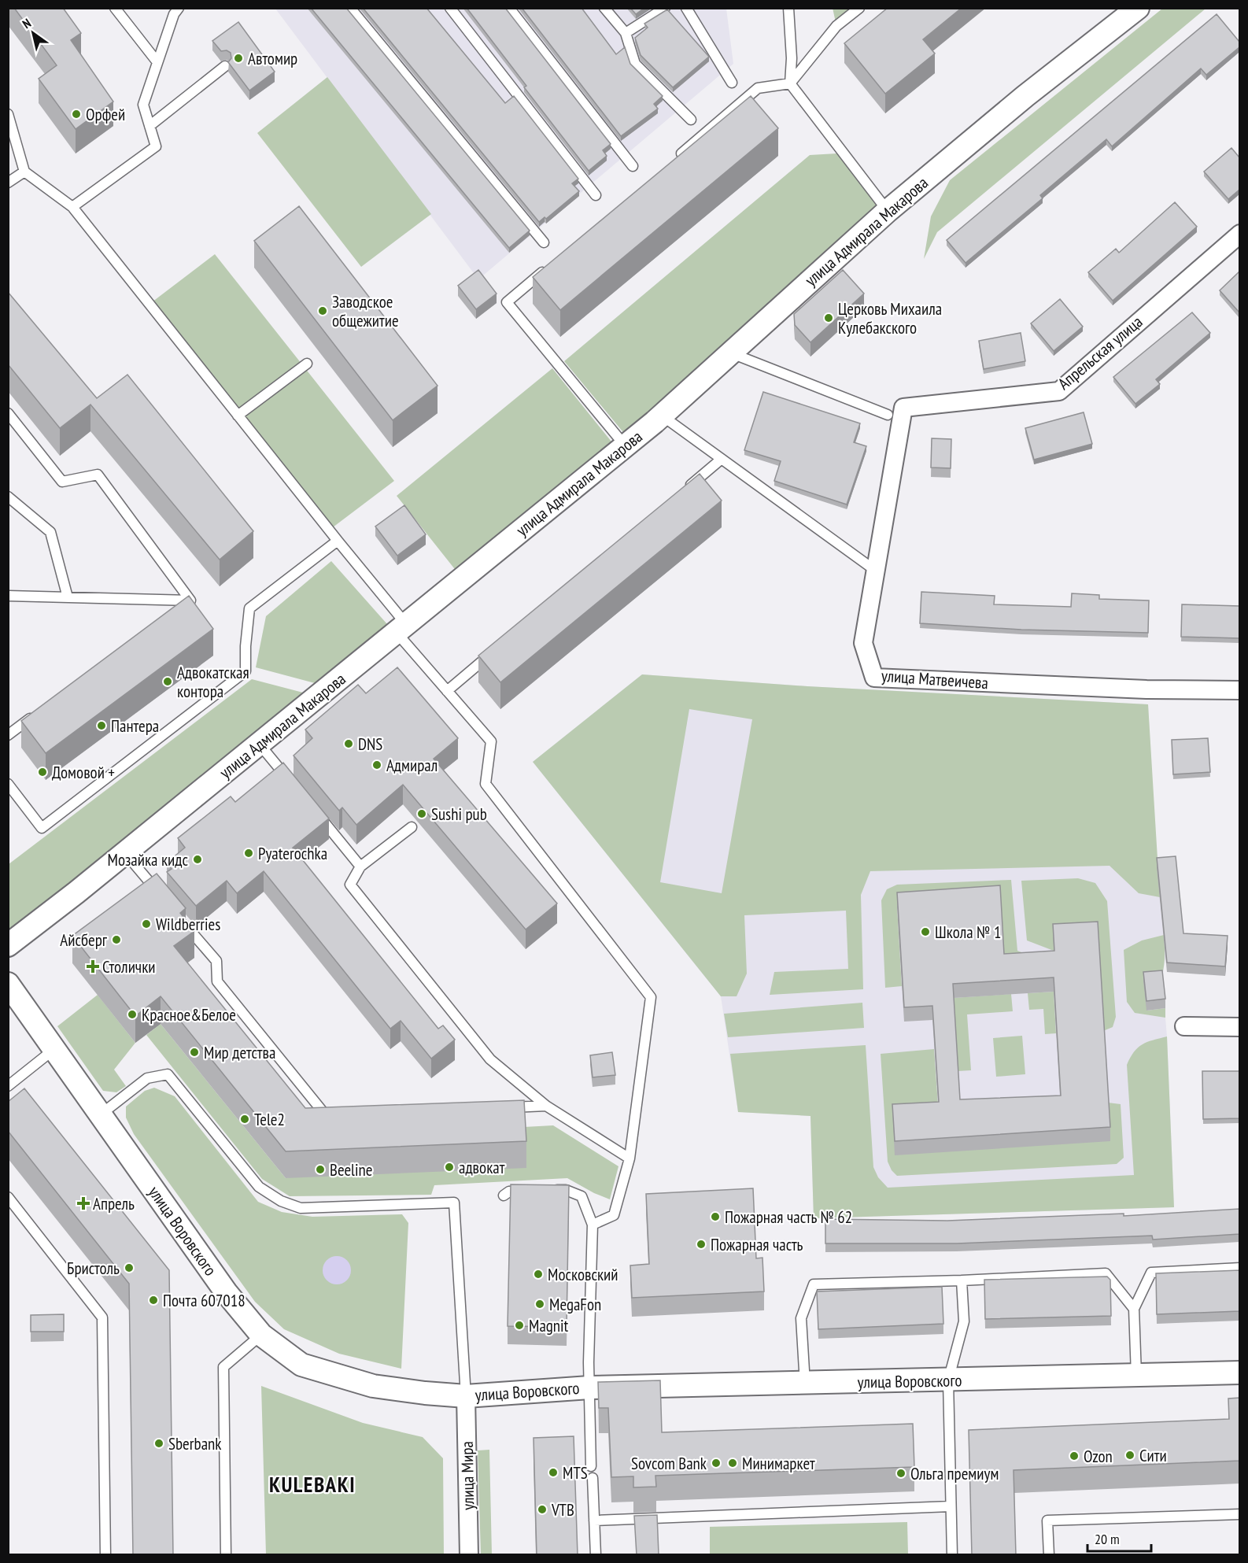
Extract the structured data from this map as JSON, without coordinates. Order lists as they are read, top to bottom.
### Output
{
  "streets": {
    "street": [
      "улица Адмирала Макарова",
      "Апрельская улица",
      "улица Матвеичева",
      "улица Воровского",
      "улица Мира"
    ]
  },
  "crossings": [
    ["Апрельская улица", "улица Матвеичева"],
    ["улица Воровского", "улица Мира"]
  ],
  "districts": ["KULEBAKI"],
  "places": {
    "other": [
      "Автомир",
      "Орфей",
      "Заводское общежитие",
      "Церковь Михаила Кулебакского",
      "Адвокатская контора",
      "Пантера",
      "DNS",
      "Адмирал",
      "Домовой +",
      "Sushi pub",
      "Pyaterochka",
      "Мозайка кидс",
      "Wildberries",
      "Школа № 1",
      "Айсберг",
      "Красное&Белое",
      "Мир детства",
      "Tele2",
      "адвокат",
      "Beeline",
      "Пожарная часть № 62",
      "Пожарная часть",
      "Бристоль",
      "Московский",
      "Почта 607018",
      "MegaFon",
      "Magnit",
      "Sberbank",
      "Сити",
      "Ozon",
      "Sovcom Bank",
      "Минимаркет",
      "MTS",
      "Ольга премиум",
      "VTB"
    ],
    "health": ["Столички", "Апрель"]
  },
  "scale_bar": "20 m",
  "north": "top left"
}
